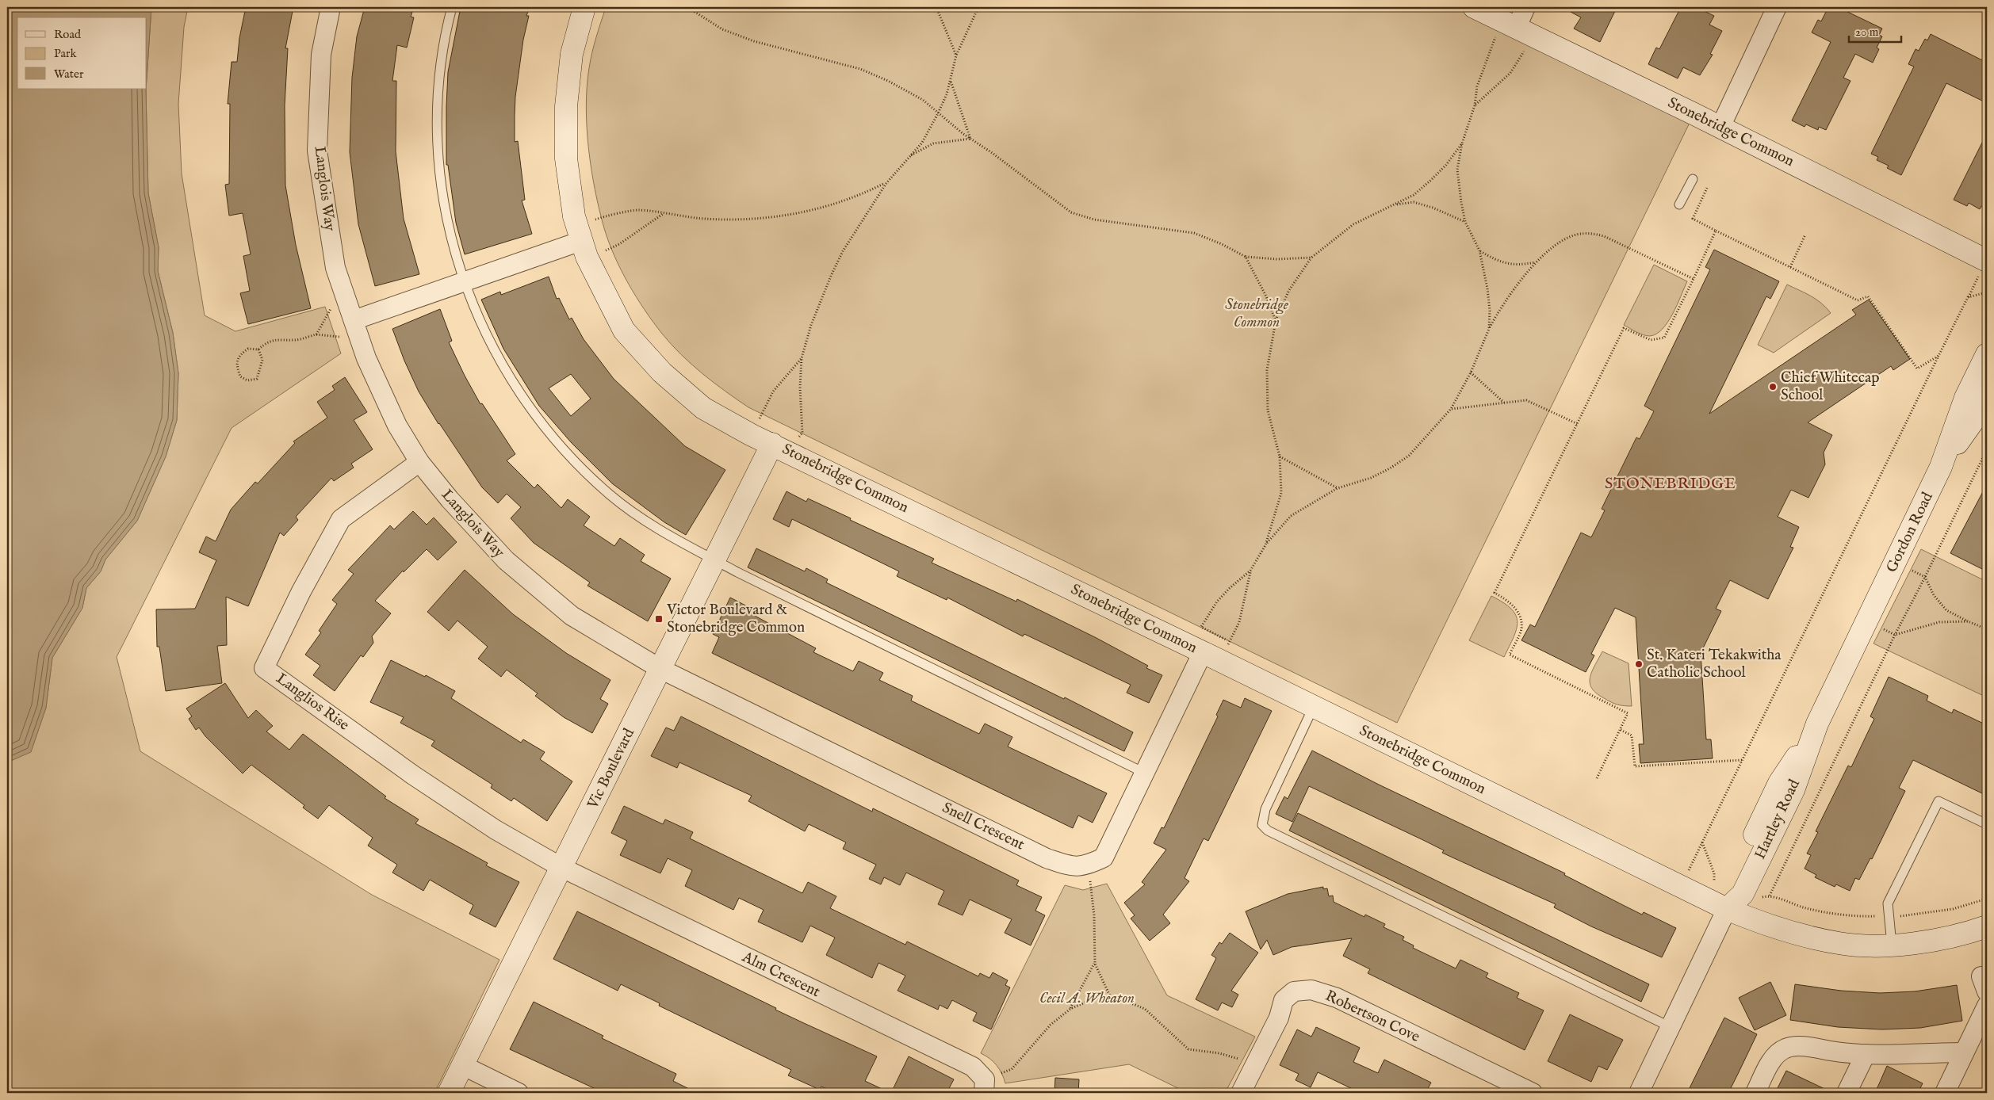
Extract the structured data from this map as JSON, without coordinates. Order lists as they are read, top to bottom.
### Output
{
  "streets": {
    "street": [
      "Stonebridge Common",
      "Langlois Way",
      "Gordon Road",
      "Langlios Rise",
      "Vic Boulevard",
      "Hartley Road",
      "Snell Crescent",
      "Alm Crescent",
      "Robertson Cove"
    ]
  },
  "crossings": [
    ["Stonebridge Common", "Vic Boulevard"],
    ["Stonebridge Common", "Hartley Road"],
    ["Stonebridge Common", "Snell Crescent"],
    ["Langlois Way", "Langlios Rise"],
    ["Langlois Way", "Vic Boulevard"],
    ["Langlois Way", "Snell Crescent"],
    ["Gordon Road", "Hartley Road"],
    ["Langlios Rise", "Vic Boulevard"],
    ["Langlios Rise", "Alm Crescent"],
    ["Vic Boulevard", "Snell Crescent"],
    ["Vic Boulevard", "Alm Crescent"]
  ],
  "districts": ["STONEBRIDGE"],
  "parks": ["Stonebridge Common", "Cecil A. Wheaton"],
  "places": {
    "other": ["Chief Whitecap School", "St. Kateri Tekakwitha Catholic School"],
    "transit": ["Victor Boulevard & Stonebridge Common"]
  },
  "legend": ["Road", "Park", "Water"],
  "scale_bar": "20 m"
}
